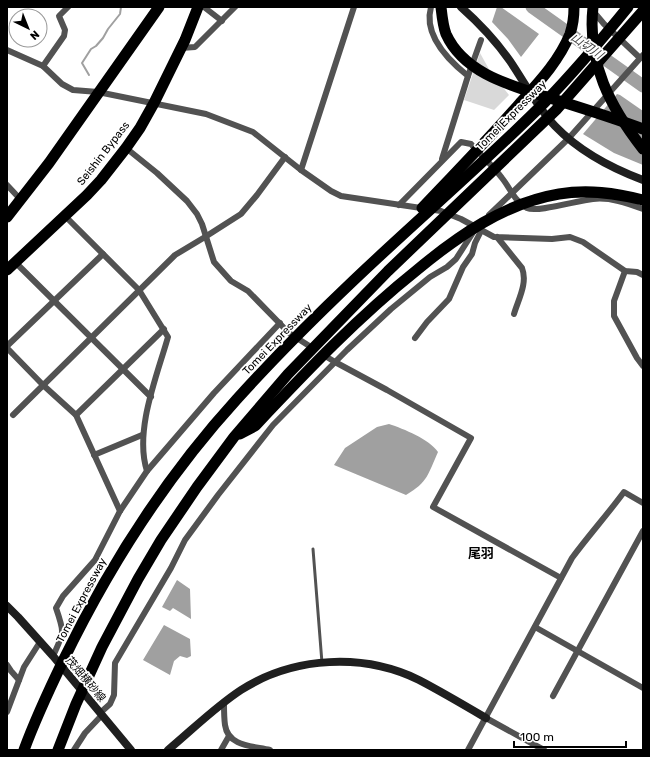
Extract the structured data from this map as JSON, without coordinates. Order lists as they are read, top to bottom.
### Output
{
  "streets": {
    "highway": ["Tomei Expressway", "Seishin Bypass"],
    "street": ["茂畑横砂線"]
  },
  "districts": ["尾羽"],
  "water": ["山切川"],
  "scale_bar": "100 m",
  "north": "bottom right"
}
